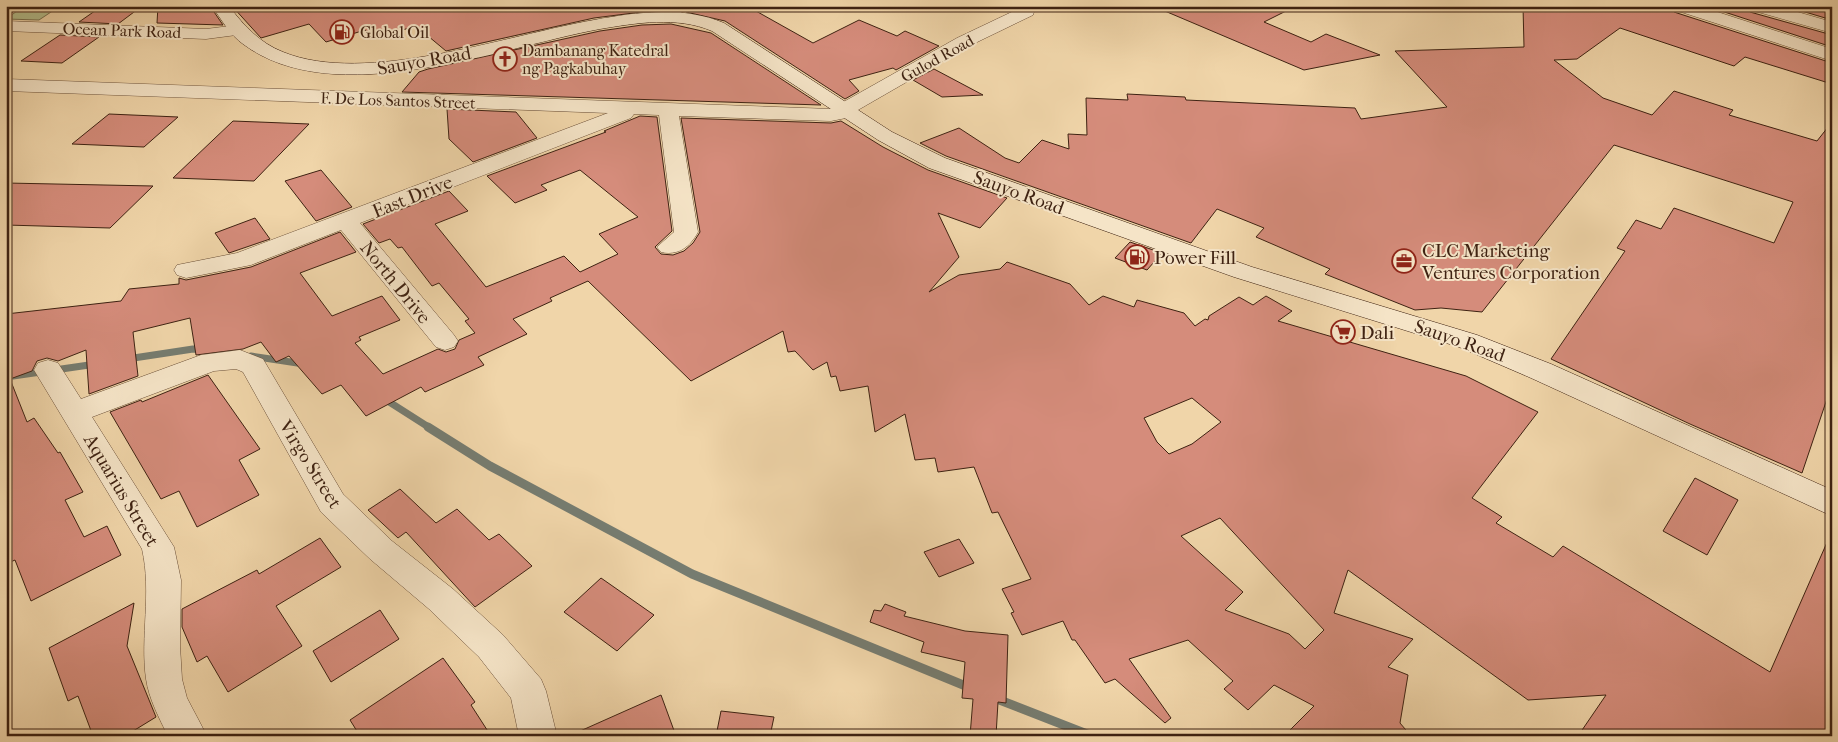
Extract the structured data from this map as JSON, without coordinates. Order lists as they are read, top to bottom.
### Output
{
  "streets": {
    "street": [
      "Ocean Park Road",
      "Gulod Road",
      "Sauyo Road",
      "F. De Los Santos Street",
      "East Drive",
      "North Drive",
      "Virgo Street",
      "Aquarius Street"
    ]
  },
  "crossings": [
    ["Ocean Park Road", "Sauyo Road"],
    ["Gulod Road", "Sauyo Road"],
    ["Gulod Road", "F. De Los Santos Street"],
    ["Sauyo Road", "F. De Los Santos Street"],
    ["F. De Los Santos Street", "East Drive"],
    ["East Drive", "North Drive"],
    ["Virgo Street", "Aquarius Street"]
  ],
  "places": {
    "fuel station": ["Global Oil", "Power Fill"],
    "church": ["Dambanang Katedral ng Pagkabuhay"],
    "office": ["CLC Marketing Ventures Corporation"],
    "supermarket": ["Dali"]
  }
}
